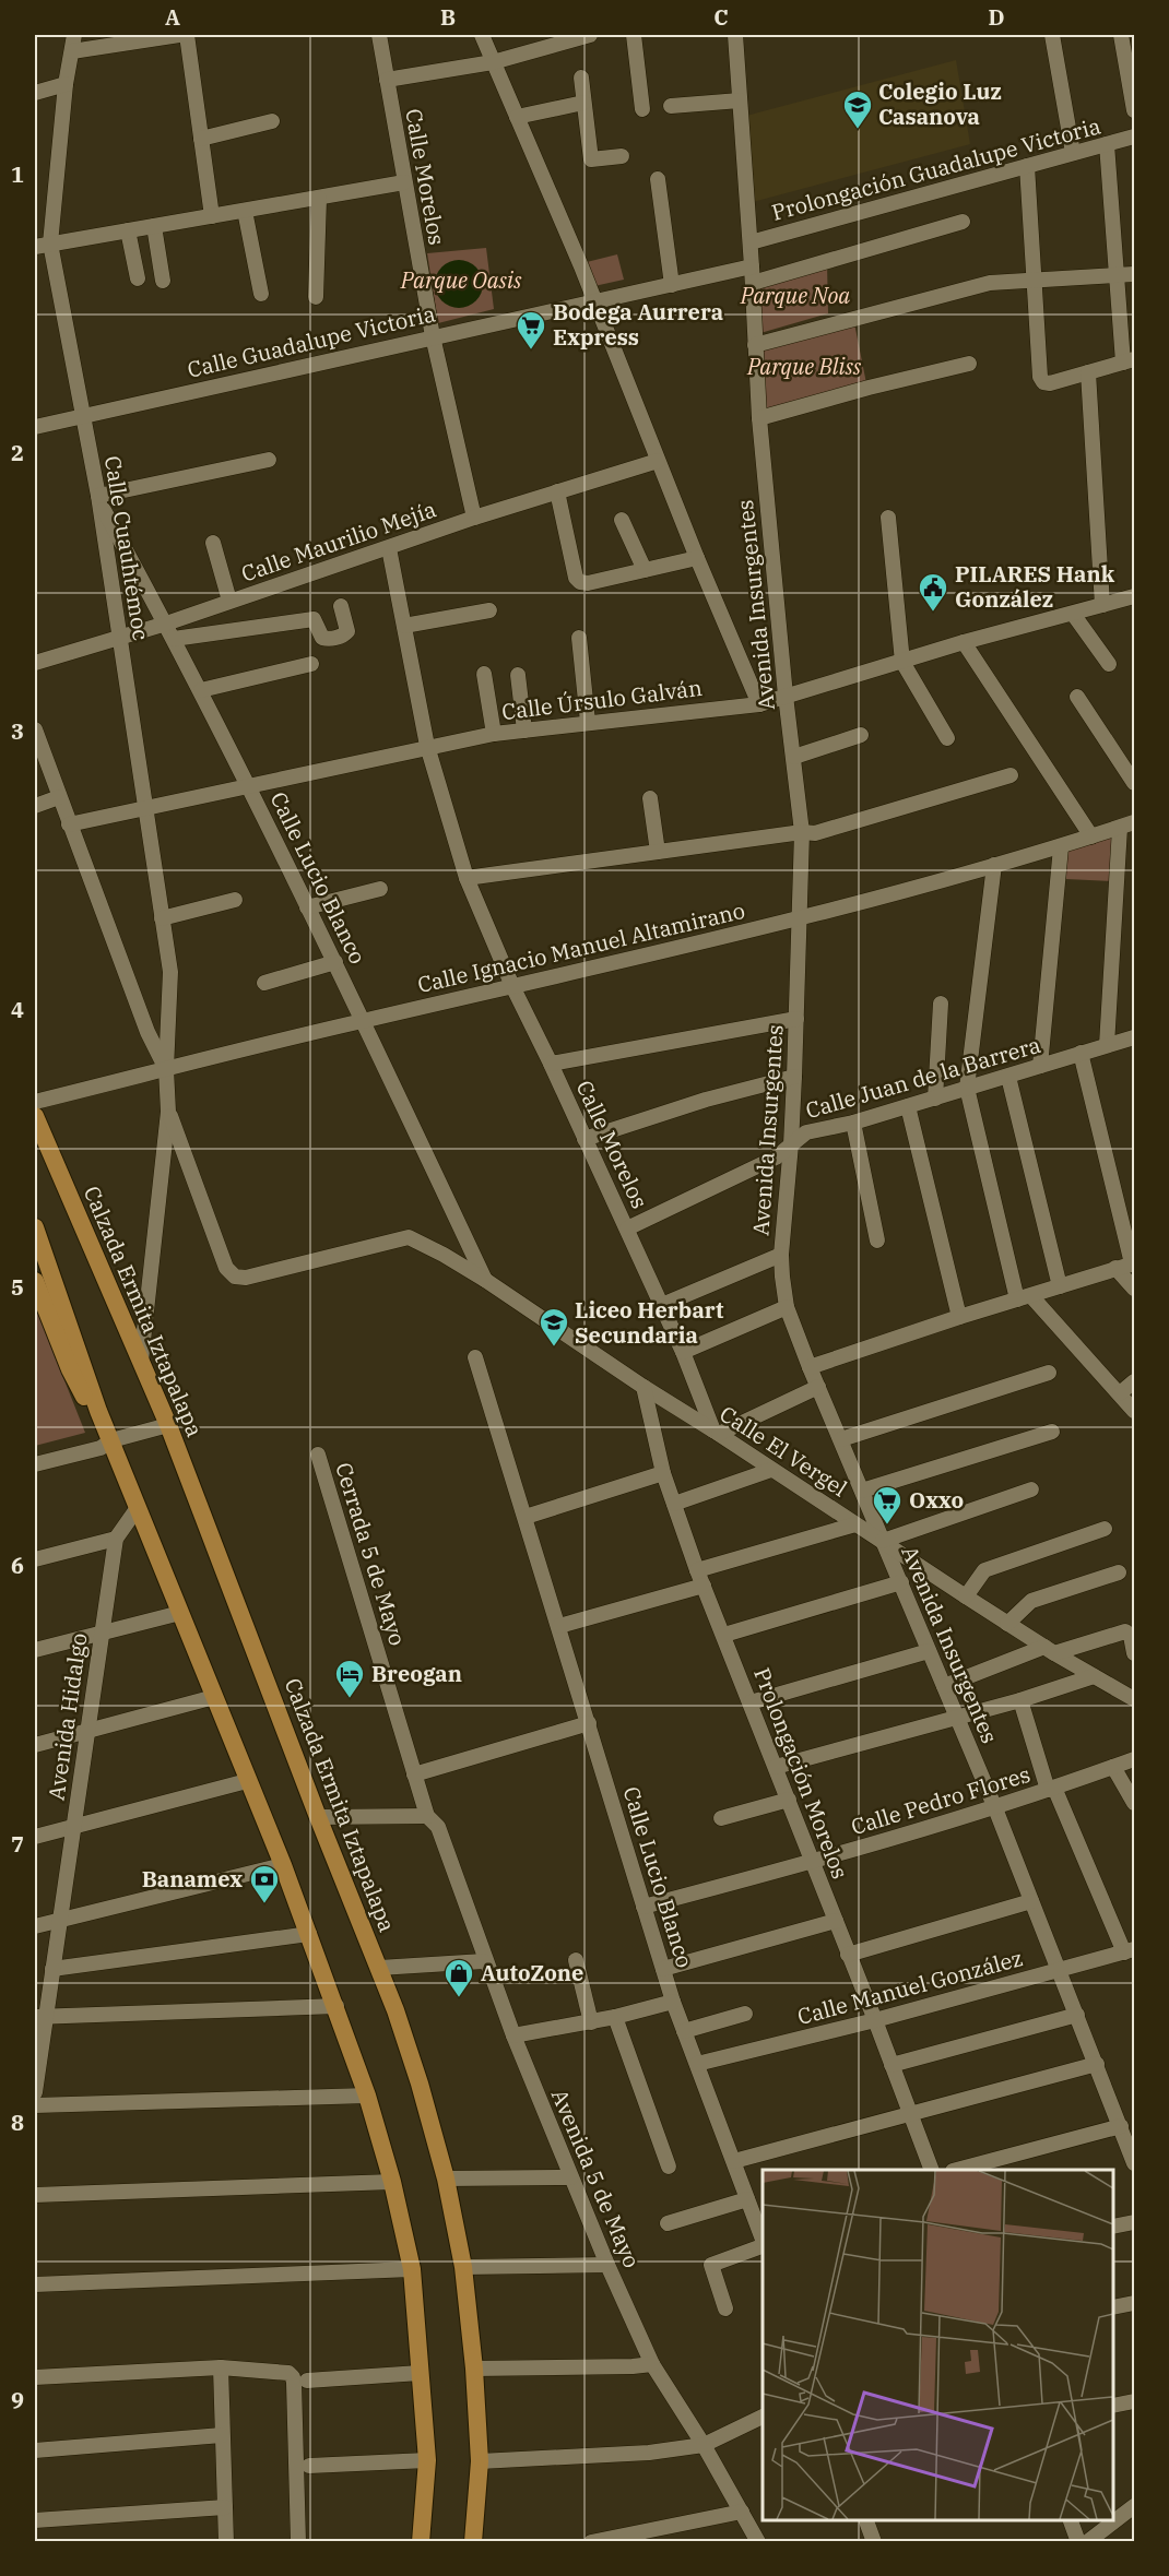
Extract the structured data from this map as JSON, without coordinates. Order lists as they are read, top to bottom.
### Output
{
  "streets": {
    "main road": ["Calzada Ermita Iztapalapa"],
    "street": [
      "Prolongación Guadalupe Victoria",
      "Calle Morelos",
      "Calle Guadalupe Victoria",
      "Calle Maurilio Mejía",
      "Calle Cuauhtémoc",
      "Avenida Insurgentes",
      "Calle Úrsulo Galván",
      "Calle Lucio Blanco",
      "Calle Ignacio Manuel Altamirano",
      "Calle Juan de la Barrera",
      "Calle El Vergel",
      "Cerrada 5 de Mayo",
      "Avenida Hidalgo",
      "Prolongación Morelos",
      "Calle Pedro Flores",
      "Calle Manuel González",
      "Avenida 5 de Mayo"
    ]
  },
  "crossings": [
    ["Prolongación Guadalupe Victoria", "Avenida Insurgentes"],
    ["Calle Morelos", "Calle Guadalupe Victoria"],
    ["Calle Morelos", "Calle Maurilio Mejía"],
    ["Calle Morelos", "Calle Úrsulo Galván"],
    ["Calle Morelos", "Calle Ignacio Manuel Altamirano"],
    ["Calle Morelos", "Calle Juan de la Barrera"],
    ["Calle Morelos", "Calle El Vergel"],
    ["Calle Guadalupe Victoria", "Calle Cuauhtémoc"],
    ["Calle Guadalupe Victoria", "Avenida Insurgentes"],
    ["Calle Maurilio Mejía", "Calle Cuauhtémoc"],
    ["Calle Maurilio Mejía", "Calle Lucio Blanco"],
    ["Calle Cuauhtémoc", "Calle Úrsulo Galván"],
    ["Calle Cuauhtémoc", "Calle Lucio Blanco"],
    ["Calle Cuauhtémoc", "Calle Ignacio Manuel Altamirano"],
    ["Calle Cuauhtémoc", "Calle El Vergel"],
    ["Avenida Insurgentes", "Calle Úrsulo Galván"],
    ["Avenida Insurgentes", "Calle Ignacio Manuel Altamirano"],
    ["Avenida Insurgentes", "Calle Juan de la Barrera"],
    ["Avenida Insurgentes", "Calle El Vergel"],
    ["Avenida Insurgentes", "Calle Pedro Flores"],
    ["Avenida Insurgentes", "Calle Manuel González"],
    ["Calle Úrsulo Galván", "Calle Lucio Blanco"],
    ["Calle Lucio Blanco", "Calle Ignacio Manuel Altamirano"],
    ["Calle Lucio Blanco", "Calle El Vergel"],
    ["Calle Lucio Blanco", "Calle Pedro Flores"],
    ["Calle Lucio Blanco", "Calle Manuel González"],
    ["Calle El Vergel", "Prolongación Morelos"],
    ["Cerrada 5 de Mayo", "Avenida 5 de Mayo"],
    ["Prolongación Morelos", "Calle Pedro Flores"],
    ["Prolongación Morelos", "Calle Manuel González"]
  ],
  "parks": ["Parque Oasis", "Parque Noa", "Parque Bliss"],
  "places": {
    "school or university": ["Colegio Luz Casanova", "Liceo Herbart Secundaria"],
    "supermarket": ["Bodega Aurrera Express", "Oxxo"],
    "public building": ["PILARES Hank González"],
    "hotel": ["Breogan"],
    "bank": ["Banamex"],
    "shop": ["AutoZone"]
  },
  "grid": {
    "columns": [
      "A",
      "B",
      "C",
      "D"
    ],
    "rows": [
      "1",
      "2",
      "3",
      "4",
      "5",
      "6",
      "7",
      "8",
      "9"
    ]
  }
}
